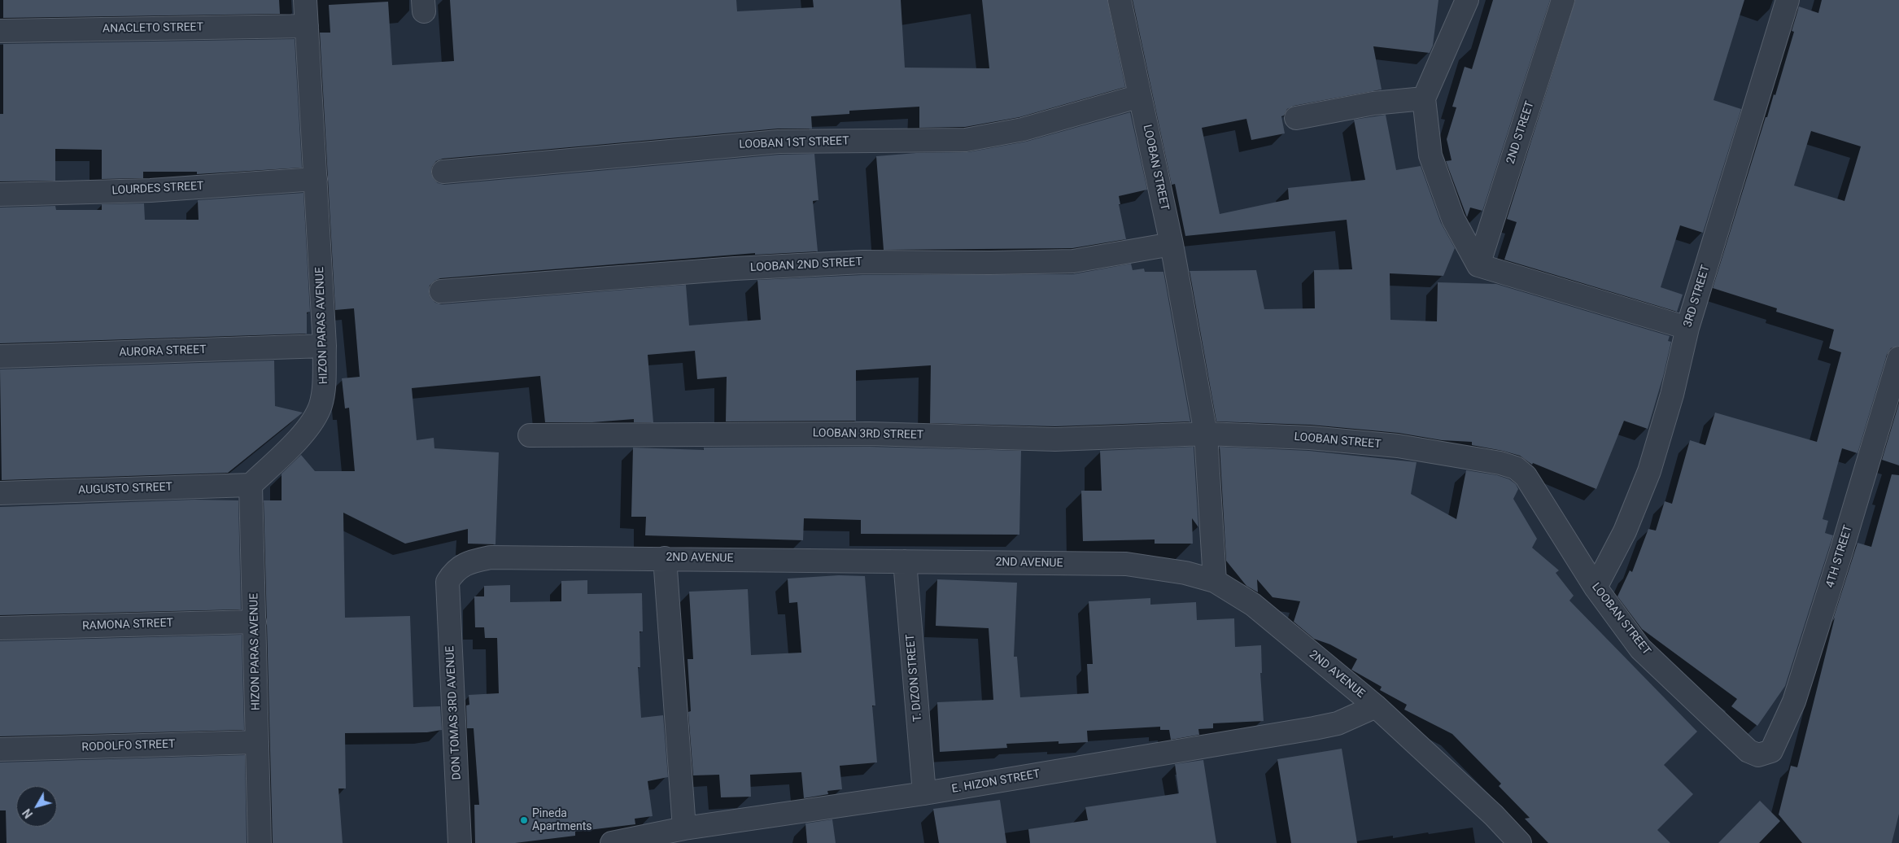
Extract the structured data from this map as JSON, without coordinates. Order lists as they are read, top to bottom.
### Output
{
  "streets": {
    "street": [
      "ANACLETO STREET",
      "2ND STREET",
      "LOOBAN 1ST STREET",
      "LOOBAN STREET",
      "LOURDES STREET",
      "LOOBAN 2ND STREET",
      "3RD STREET",
      "HIZON PARAS AVENUE",
      "AURORA STREET",
      "LOOBAN 3RD STREET",
      "AUGUSTO STREET",
      "4TH STREET",
      "2ND AVENUE",
      "RAMONA STREET",
      "T. DIZON STREET",
      "DON TOMAS 3RD AVENUE",
      "RODOLFO STREET",
      "E. HIZON STREET"
    ]
  },
  "crossings": [
    ["ANACLETO STREET", "HIZON PARAS AVENUE"],
    ["LOOBAN 1ST STREET", "LOOBAN STREET"],
    ["LOOBAN STREET", "LOOBAN 2ND STREET"],
    ["LOOBAN STREET", "3RD STREET"],
    ["LOOBAN STREET", "LOOBAN 3RD STREET"],
    ["LOOBAN STREET", "4TH STREET"],
    ["LOURDES STREET", "HIZON PARAS AVENUE"],
    ["HIZON PARAS AVENUE", "AURORA STREET"],
    ["HIZON PARAS AVENUE", "AUGUSTO STREET"],
    ["HIZON PARAS AVENUE", "RAMONA STREET"],
    ["HIZON PARAS AVENUE", "RODOLFO STREET"],
    ["2ND AVENUE", "T. DIZON STREET"],
    ["2ND AVENUE", "DON TOMAS 3RD AVENUE"],
    ["2ND AVENUE", "E. HIZON STREET"],
    ["T. DIZON STREET", "E. HIZON STREET"]
  ],
  "places": ["Pineda Apartments"],
  "north": "bottom left"
}
